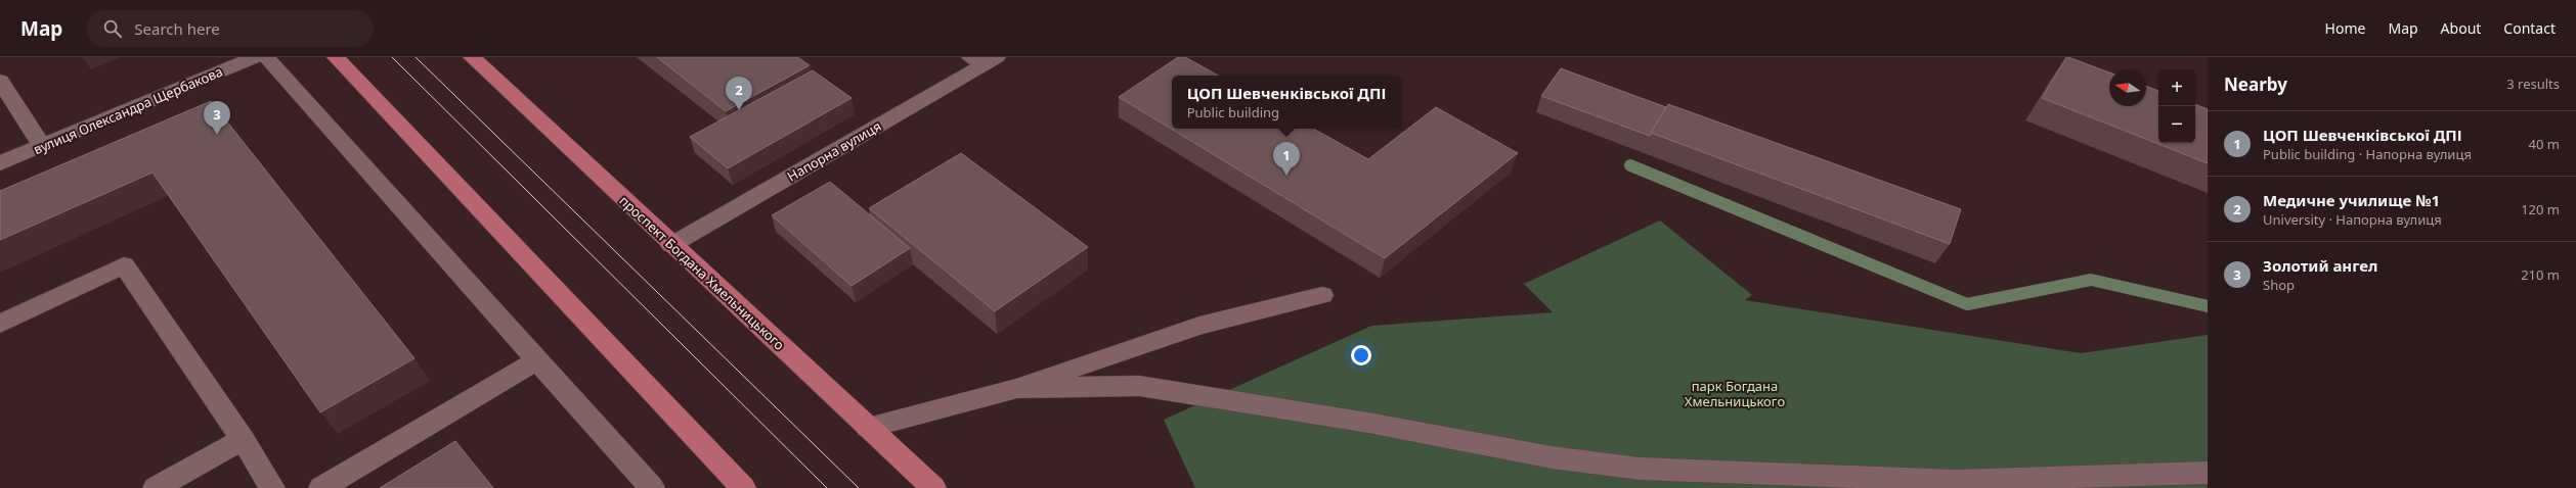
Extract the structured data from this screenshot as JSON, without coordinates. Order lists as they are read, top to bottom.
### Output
{
  "streets": {
    "main road": ["проспект Богдана Хмельницького"],
    "street": ["вулиця Олександра Щербакова", "Напорна вулиця"]
  },
  "crossings": [
    ["Напорна вулиця", "проспект Богдана Хмельницького"]
  ],
  "parks": ["парк Богдана Хмельницького"],
  "north": "left",
  "page": {
    "header": "Map",
    "search": "Search here",
    "nav": [
      "Home",
      "Map",
      "About",
      "Contact"
    ],
    "heading": ["Nearby", "3 results"],
    "map_buttons": ["+", "−"],
    "popup": ["ЦОП Шевченківської ДПІ", "Public building"],
    "pins": ["2", "3", "1"],
    "list": [
      {
        "mark": "1",
        "name": "ЦОП Шевченківської ДПІ",
        "note": "Public building · Напорна вулиця",
        "value": "40 m"
      },
      {
        "mark": "2",
        "name": "Медичне училище №1",
        "note": "University · Напорна вулиця",
        "value": "120 m"
      },
      {
        "mark": "3",
        "name": "Золотий ангел",
        "note": "Shop",
        "value": "210 m"
      }
    ]
  }
}
